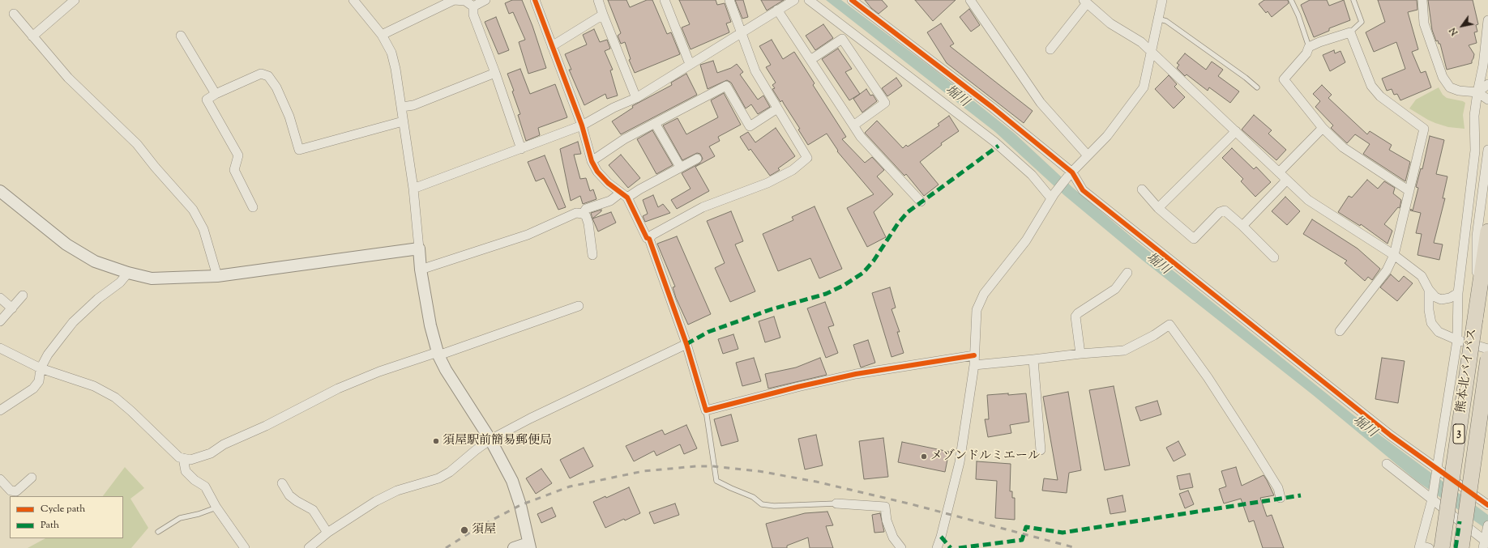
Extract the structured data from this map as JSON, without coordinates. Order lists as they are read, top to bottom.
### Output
{
  "streets": {
    "highway": ["熊本北バイパス", "3"]
  },
  "water": ["堀川"],
  "places": ["須屋駅前簡易郵便局", "メゾンドルミエール", "須屋"],
  "legend": ["Cycle path", "Path"],
  "north": "bottom left"
}
